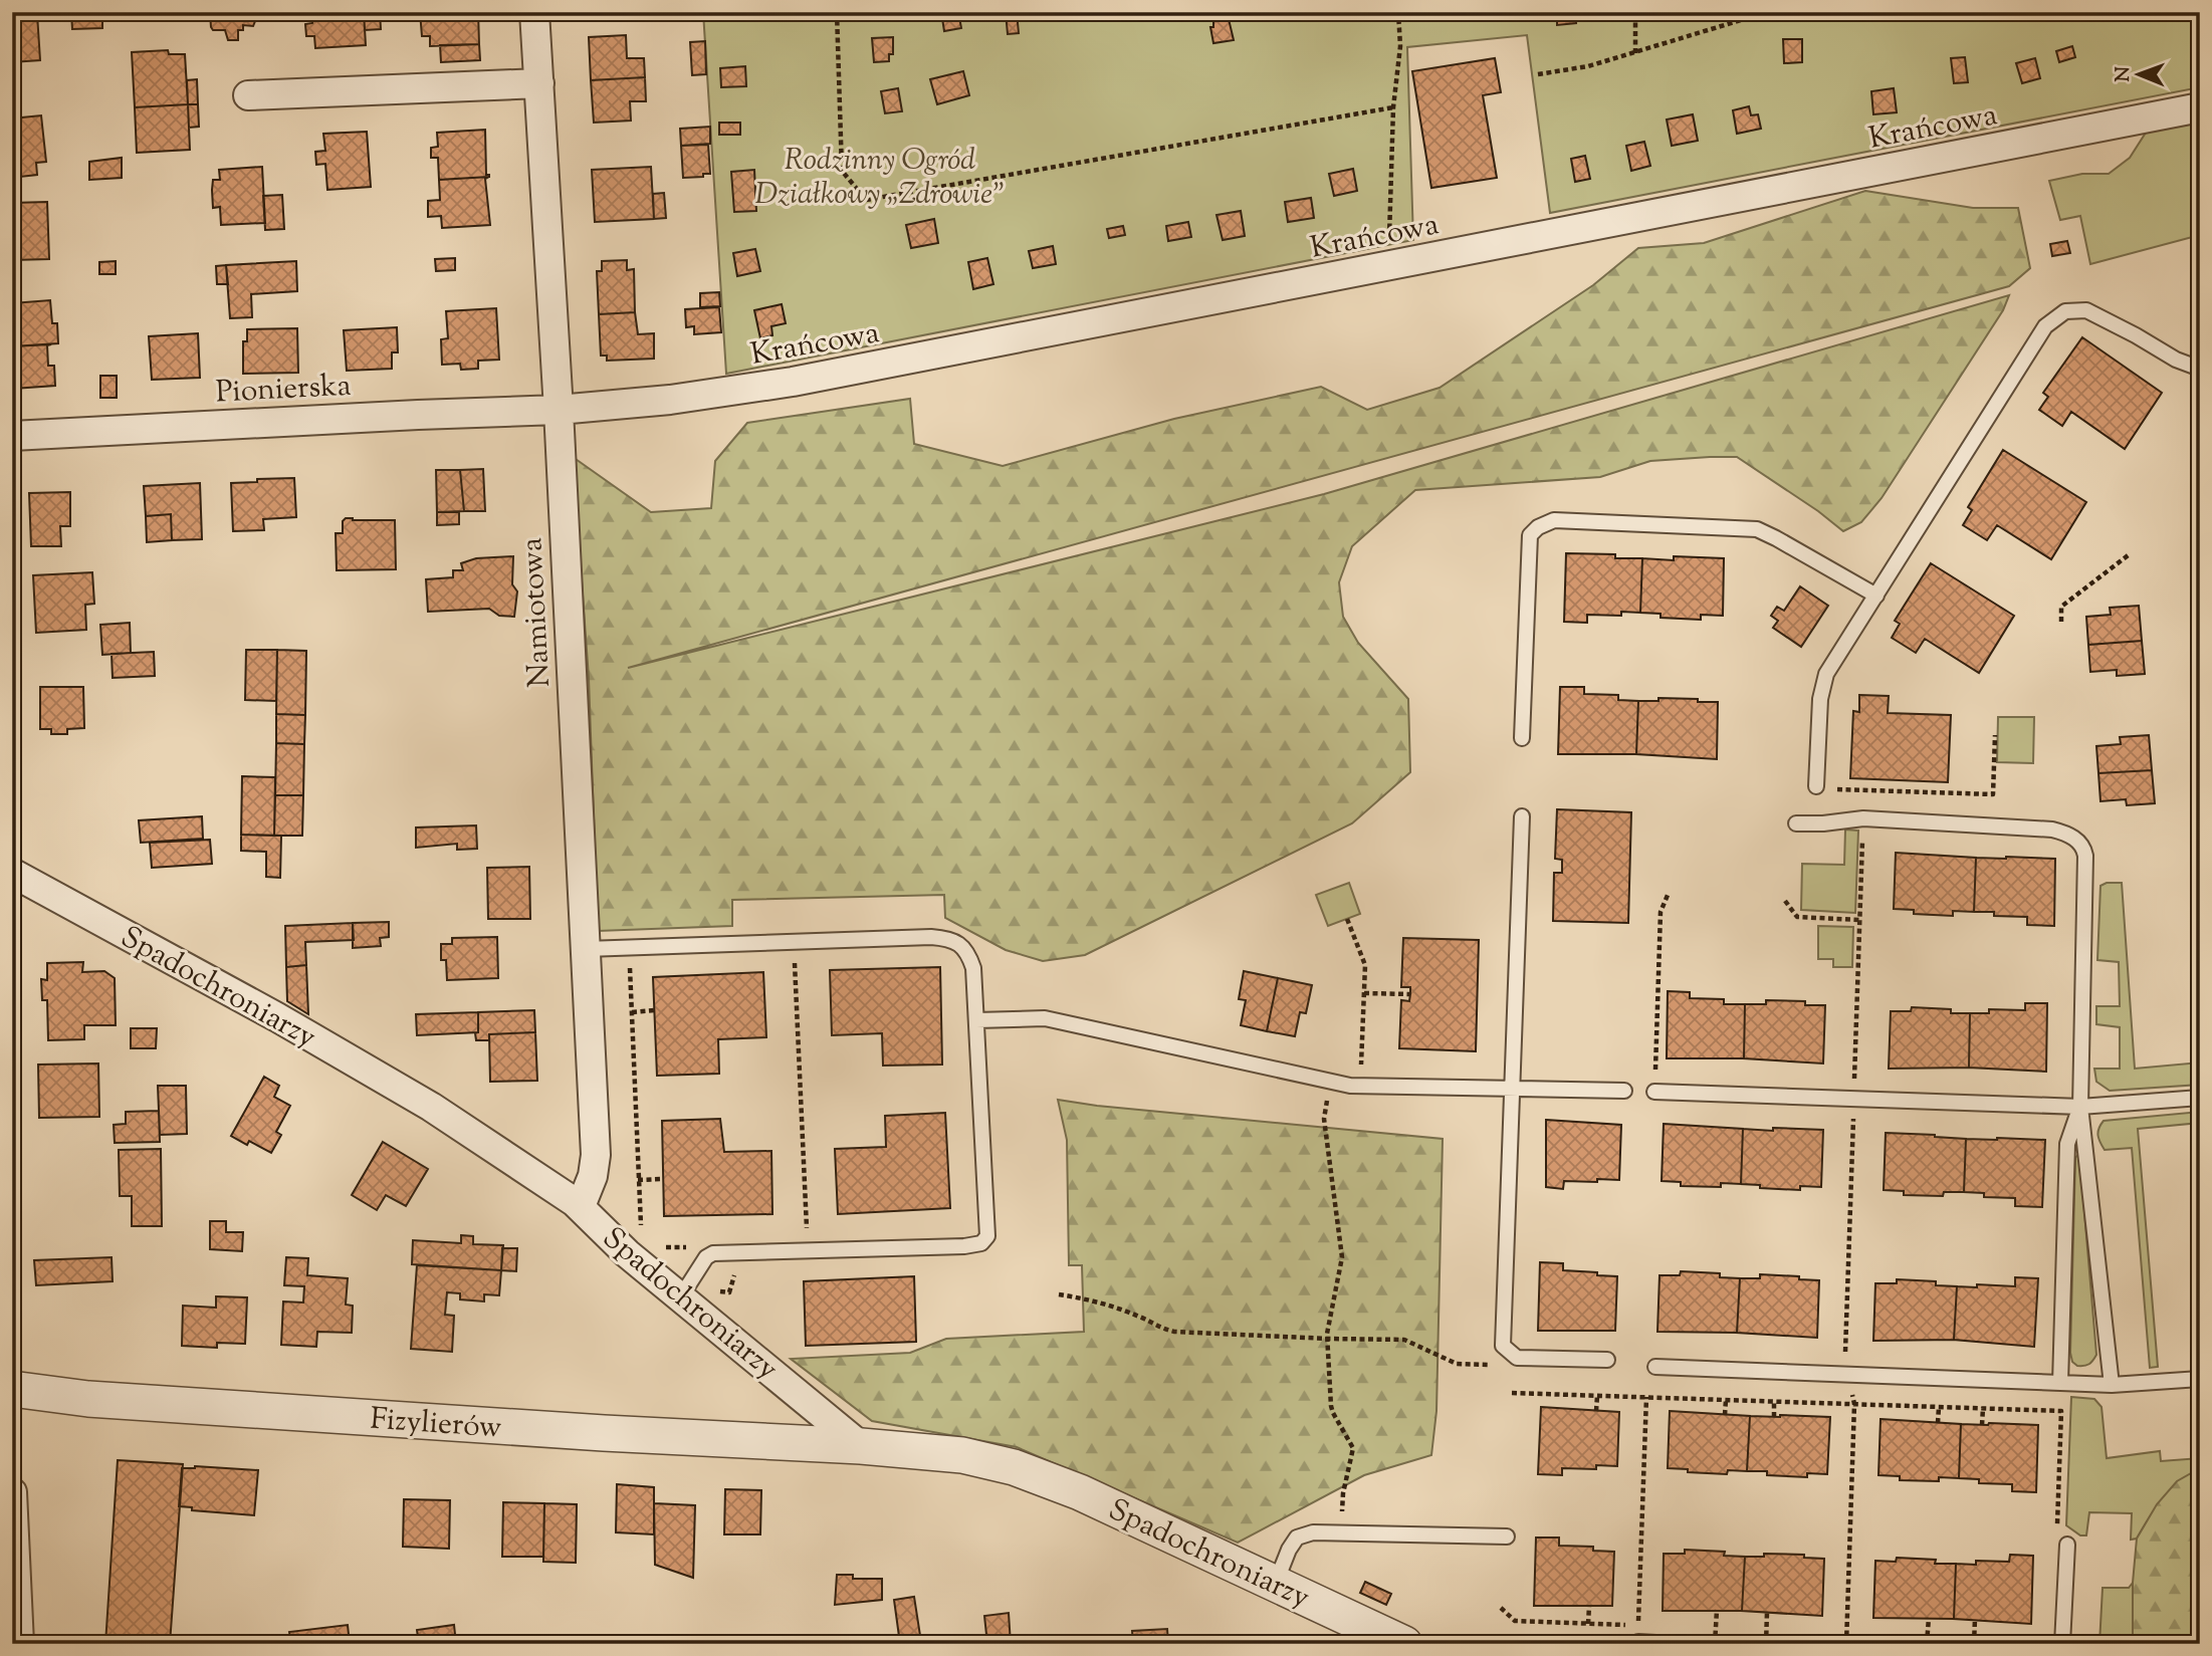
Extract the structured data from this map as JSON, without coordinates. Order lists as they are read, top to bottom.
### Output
{
  "streets": {
    "street": [
      "Krańcowa",
      "Pionierska",
      "Namiotowa",
      "Spadochroniarzy",
      "Fizylierów"
    ]
  },
  "crossings": [
    ["Krańcowa", "Pionierska"],
    ["Krańcowa", "Namiotowa"],
    ["Pionierska", "Namiotowa"],
    ["Namiotowa", "Spadochroniarzy"],
    ["Spadochroniarzy", "Fizylierów"]
  ],
  "parks": ["Rodzinny Ogród Działkowy „Zdrowie”"],
  "north": "left"
}
